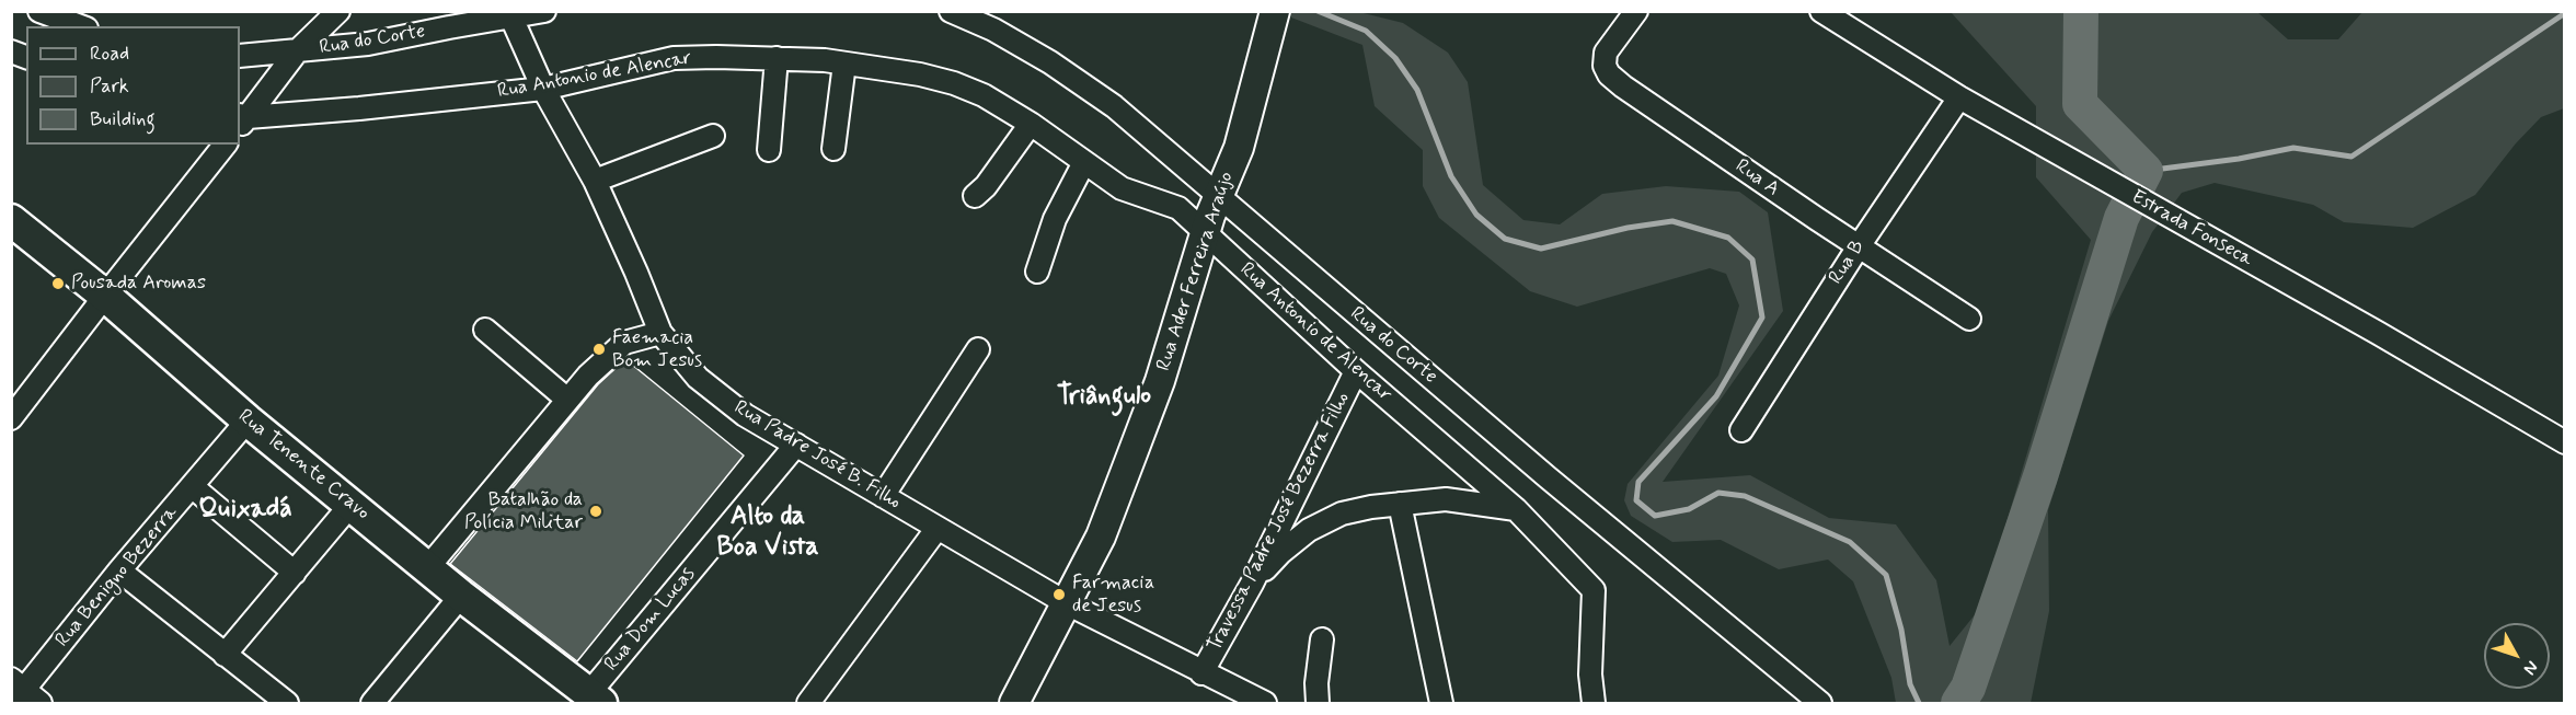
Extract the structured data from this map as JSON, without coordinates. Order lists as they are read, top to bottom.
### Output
{
  "streets": {
    "main road": ["Rua Tenente Cravo"],
    "street": [
      "Rua do Corte",
      "Rua Antonio de Alencar",
      "Rua A",
      "Estrada Fonseca",
      "Rua B",
      "Rua Ader Ferreira Araújo",
      "Rua Padre José B. Filho",
      "Travessa Padre José Bezerra Filho",
      "Rua Benigno Bezerra",
      "Rua Dom Lucas"
    ]
  },
  "crossings": [
    ["Rua do Corte", "Rua Ader Ferreira Araújo"],
    ["Rua do Corte", "Rua Padre José B. Filho"],
    ["Rua Antonio de Alencar", "Rua Ader Ferreira Araújo"],
    ["Rua Antonio de Alencar", "Rua Padre José B. Filho"],
    ["Rua Antonio de Alencar", "Travessa Padre José Bezerra Filho"],
    ["Rua A", "Rua B"],
    ["Estrada Fonseca", "Rua B"],
    ["Rua Ader Ferreira Araújo", "Rua Padre José B. Filho"],
    ["Rua Padre José B. Filho", "Travessa Padre José Bezerra Filho"],
    ["Rua Padre José B. Filho", "Rua Dom Lucas"],
    ["Rua Tenente Cravo", "Rua Benigno Bezerra"],
    ["Rua Tenente Cravo", "Rua Dom Lucas"]
  ],
  "districts": ["Triângulo", "Quixadá", "Alto da Boa Vista"],
  "places": [
    "Pousada Aromas",
    "Faemacia Bom Jesus",
    "Batalhão da Polícia Militar",
    "Farmacia de Jesus"
  ],
  "legend": ["Road", "Park", "Building"],
  "north": "bottom right"
}
